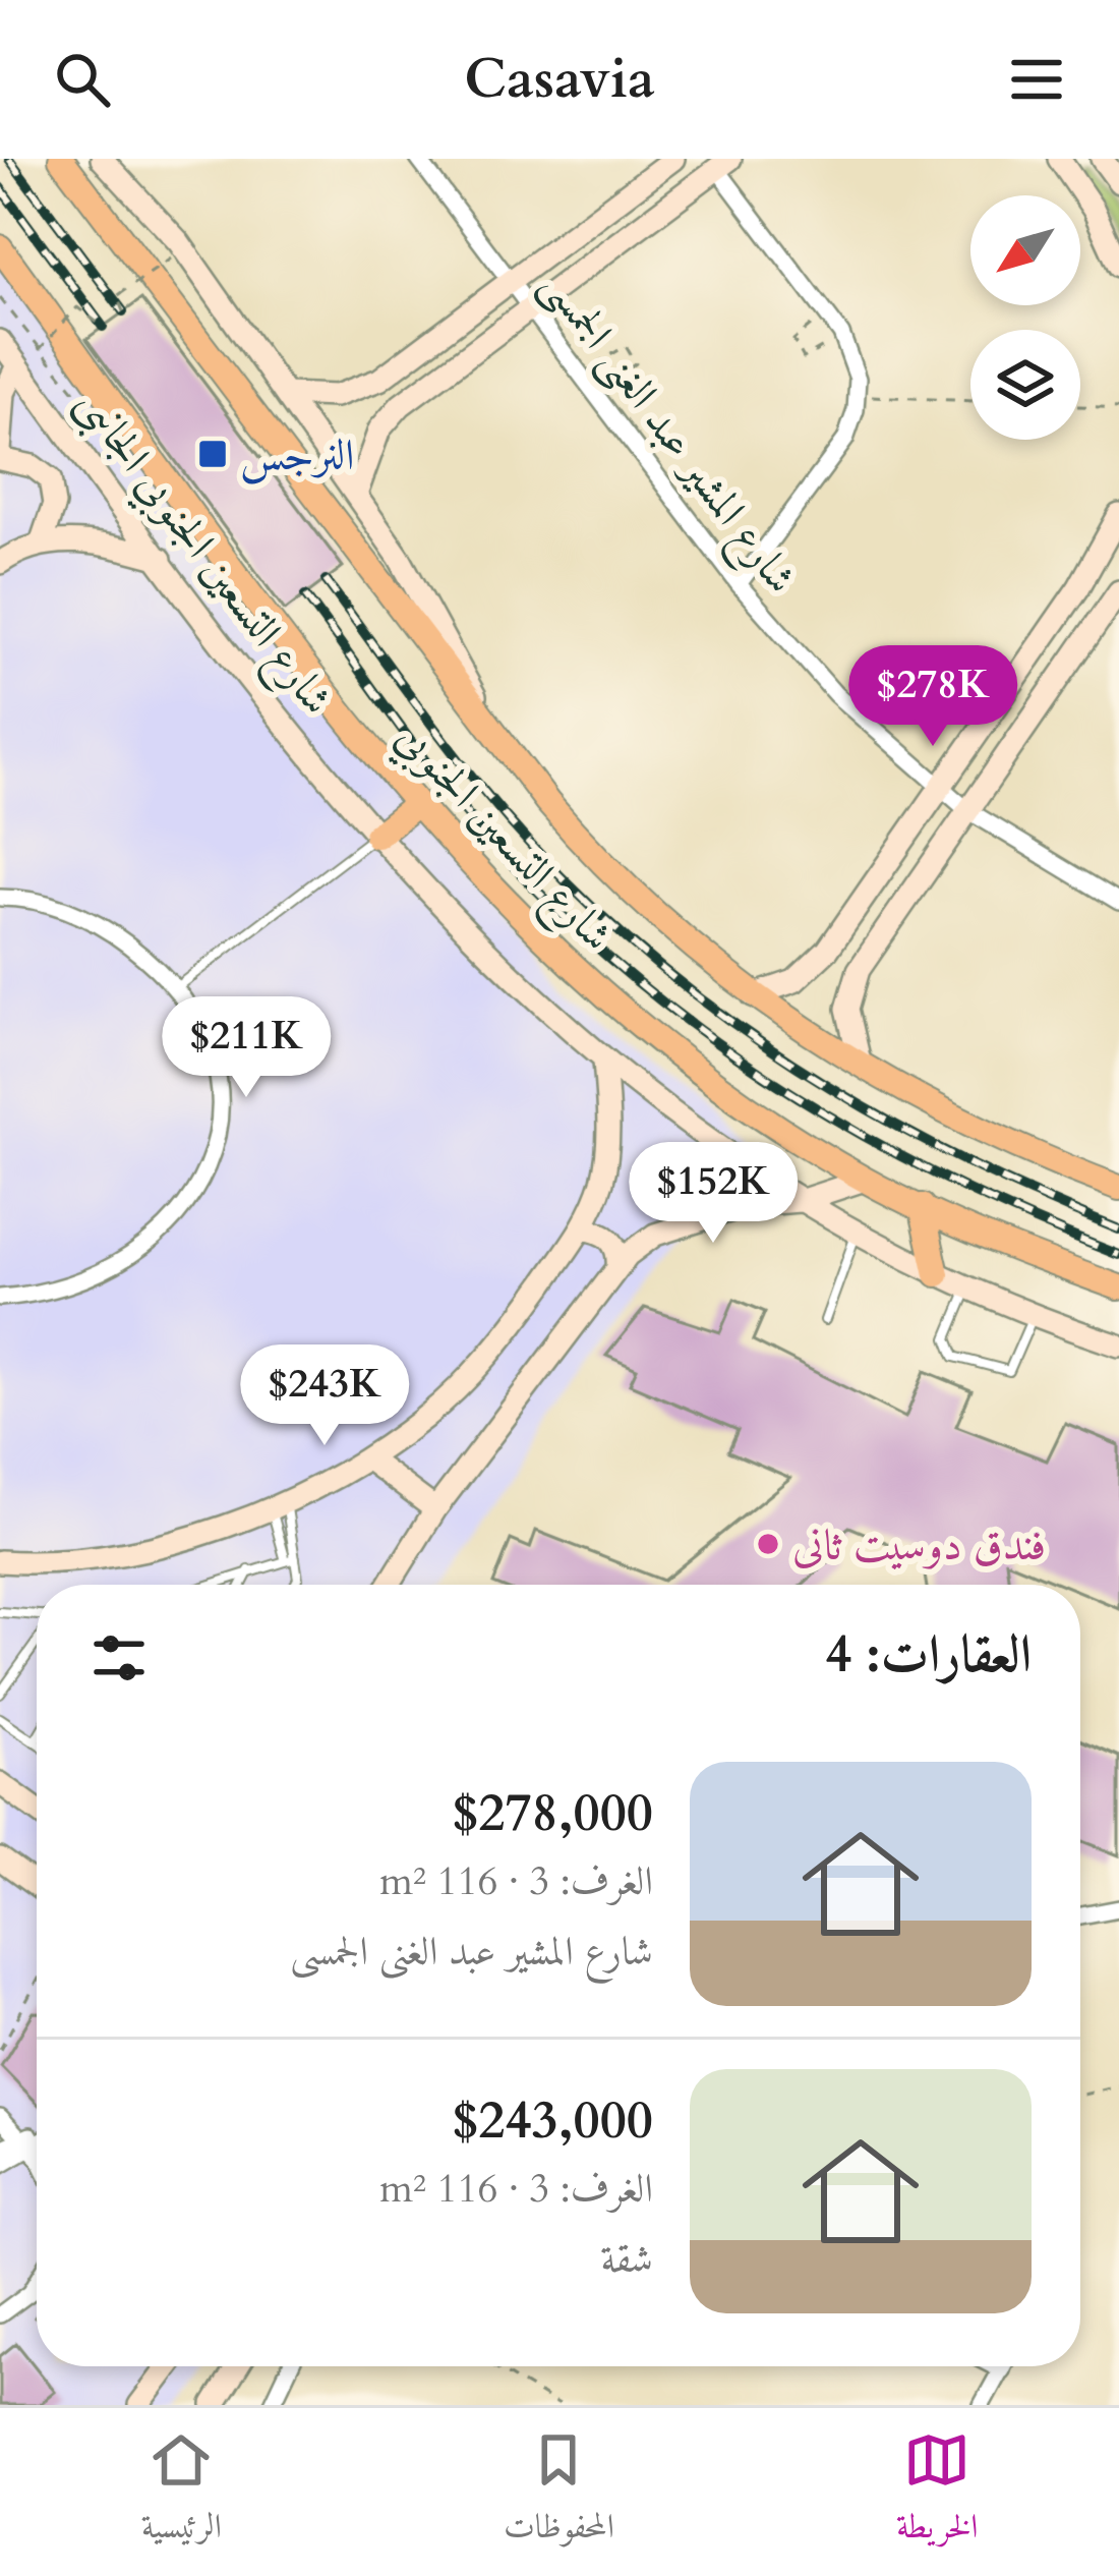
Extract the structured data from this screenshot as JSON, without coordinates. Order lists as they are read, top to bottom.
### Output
{
  "streets": {
    "main road": ["شارع التسعين الجنوبي"],
    "street": ["شارع المشير عبد الغنى الجمسى", "شارع التسعين الجنوبي الجانبى"]
  },
  "places": {
    "transit": ["النرجس"],
    "other": ["فندق دوسيت ثانى"]
  },
  "north": "bottom left",
  "page": {
    "header": "Casavia",
    "price": [
      "$278K",
      "$211K",
      "$152K",
      "$243K"
    ],
    "heading": "العقارات: 4",
    "list": [
      {
        "name": "$278,000",
        "note": "الغرف: 3 · 116 m² · شارع المشير عبد الغنى الجمسى"
      },
      {
        "name": "$243,000",
        "note": "الغرف: 3 · 116 m² · شقة"
      }
    ],
    "tabs": ["الخريطة", "المحفوظات", "الرئيسية"]
  }
}
